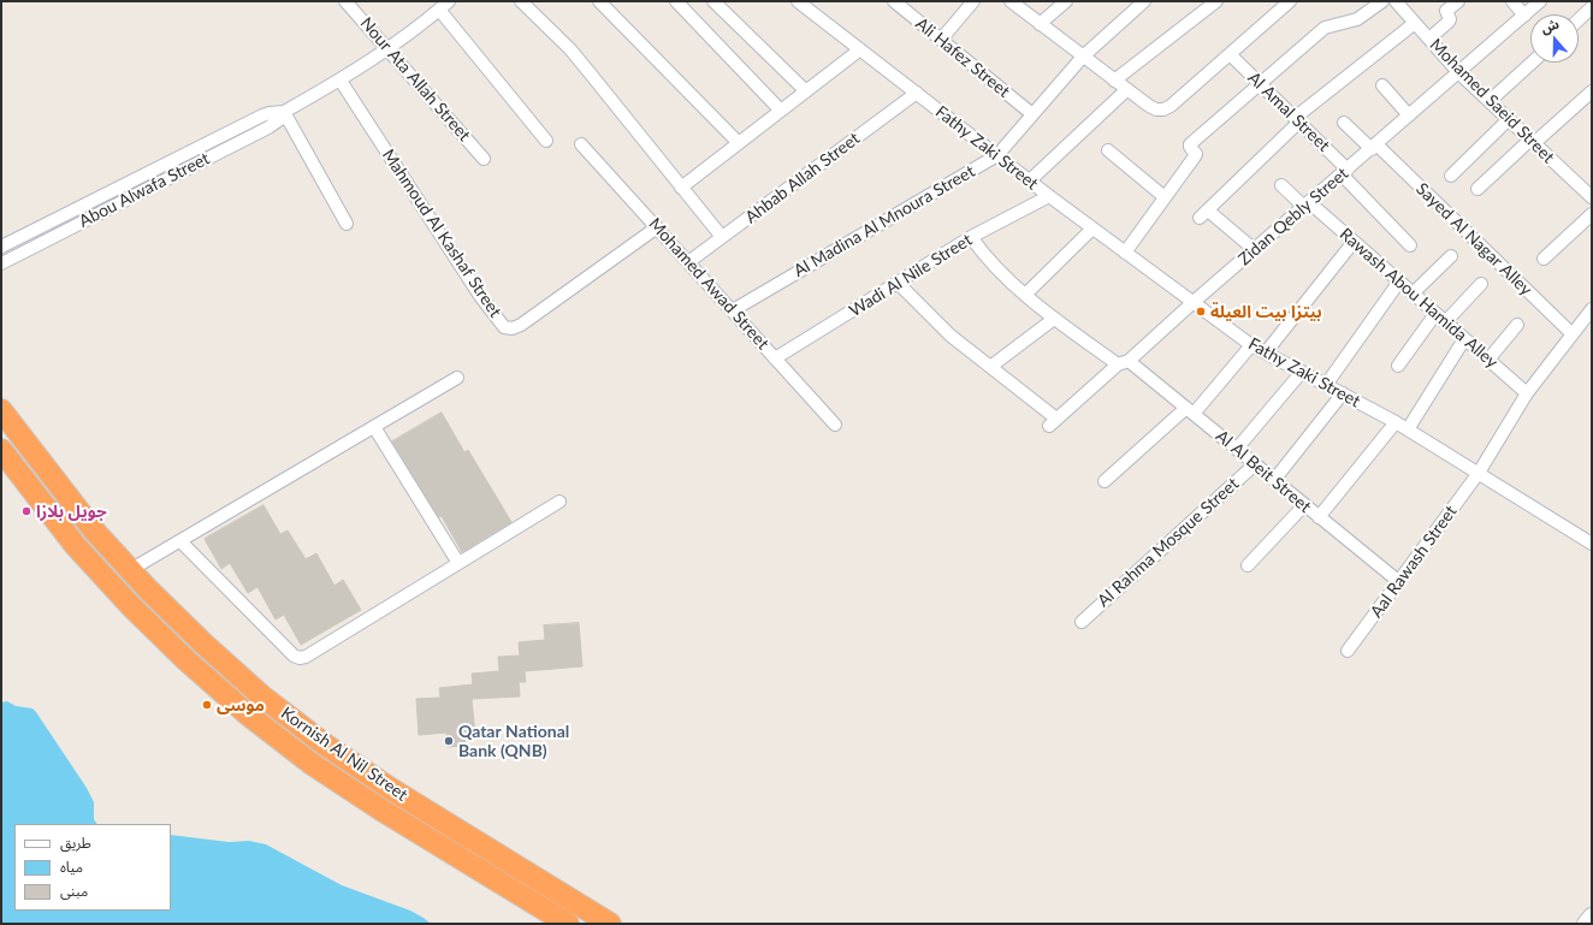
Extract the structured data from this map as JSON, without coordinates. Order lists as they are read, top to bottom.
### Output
{
  "streets": {
    "highway": ["Kornish Al Nil Street"],
    "street": [
      "Ali Hafez Street",
      "Nour Ata Allah Street",
      "Mohamed Saeid Street",
      "Al Amal Street",
      "Fathy Zaki Street",
      "Ahbab Allah Street",
      "Abou Alwafa Street",
      "Zidan Qebly Street",
      "Al Madina Al Mnoura Street",
      "Mahmoud Al Kashaf Street",
      "Sayed Al Nagar Alley",
      "Wadi Al Nile Street",
      "Mohamed Awad Street",
      "Rawash Abou Hamida Alley",
      "Al Al Beit Street",
      "Al Rahma Mosque Street",
      "Aal Rawash Street"
    ]
  },
  "crossings": [
    ["Ali Hafez Street", "Al Madina Al Mnoura Street"],
    ["Nour Ata Allah Street", "Abou Alwafa Street"],
    ["Mohamed Saeid Street", "Zidan Qebly Street"],
    ["Al Amal Street", "Zidan Qebly Street"],
    ["Fathy Zaki Street", "Ahbab Allah Street"],
    ["Fathy Zaki Street", "Zidan Qebly Street"],
    ["Fathy Zaki Street", "Al Madina Al Mnoura Street"],
    ["Fathy Zaki Street", "Wadi Al Nile Street"],
    ["Fathy Zaki Street", "Aal Rawash Street"],
    ["Ahbab Allah Street", "Mohamed Awad Street"],
    ["Abou Alwafa Street", "Mahmoud Al Kashaf Street"],
    ["Zidan Qebly Street", "Sayed Al Nagar Alley"],
    ["Zidan Qebly Street", "Rawash Abou Hamida Alley"],
    ["Zidan Qebly Street", "Al Al Beit Street"],
    ["Al Madina Al Mnoura Street", "Mohamed Awad Street"],
    ["Mahmoud Al Kashaf Street", "Mohamed Awad Street"],
    ["Wadi Al Nile Street", "Mohamed Awad Street"],
    ["Wadi Al Nile Street", "Al Al Beit Street"],
    ["Al Al Beit Street", "Al Rahma Mosque Street"],
    ["Al Al Beit Street", "Aal Rawash Street"]
  ],
  "places": [
    "بيتزا بيت العيلة",
    "جويل بلازا",
    "موسى",
    "Qatar National Bank (QNB)"
  ],
  "legend": ["طريق", "مياه", "مبنى"],
  "north": "top"
}
